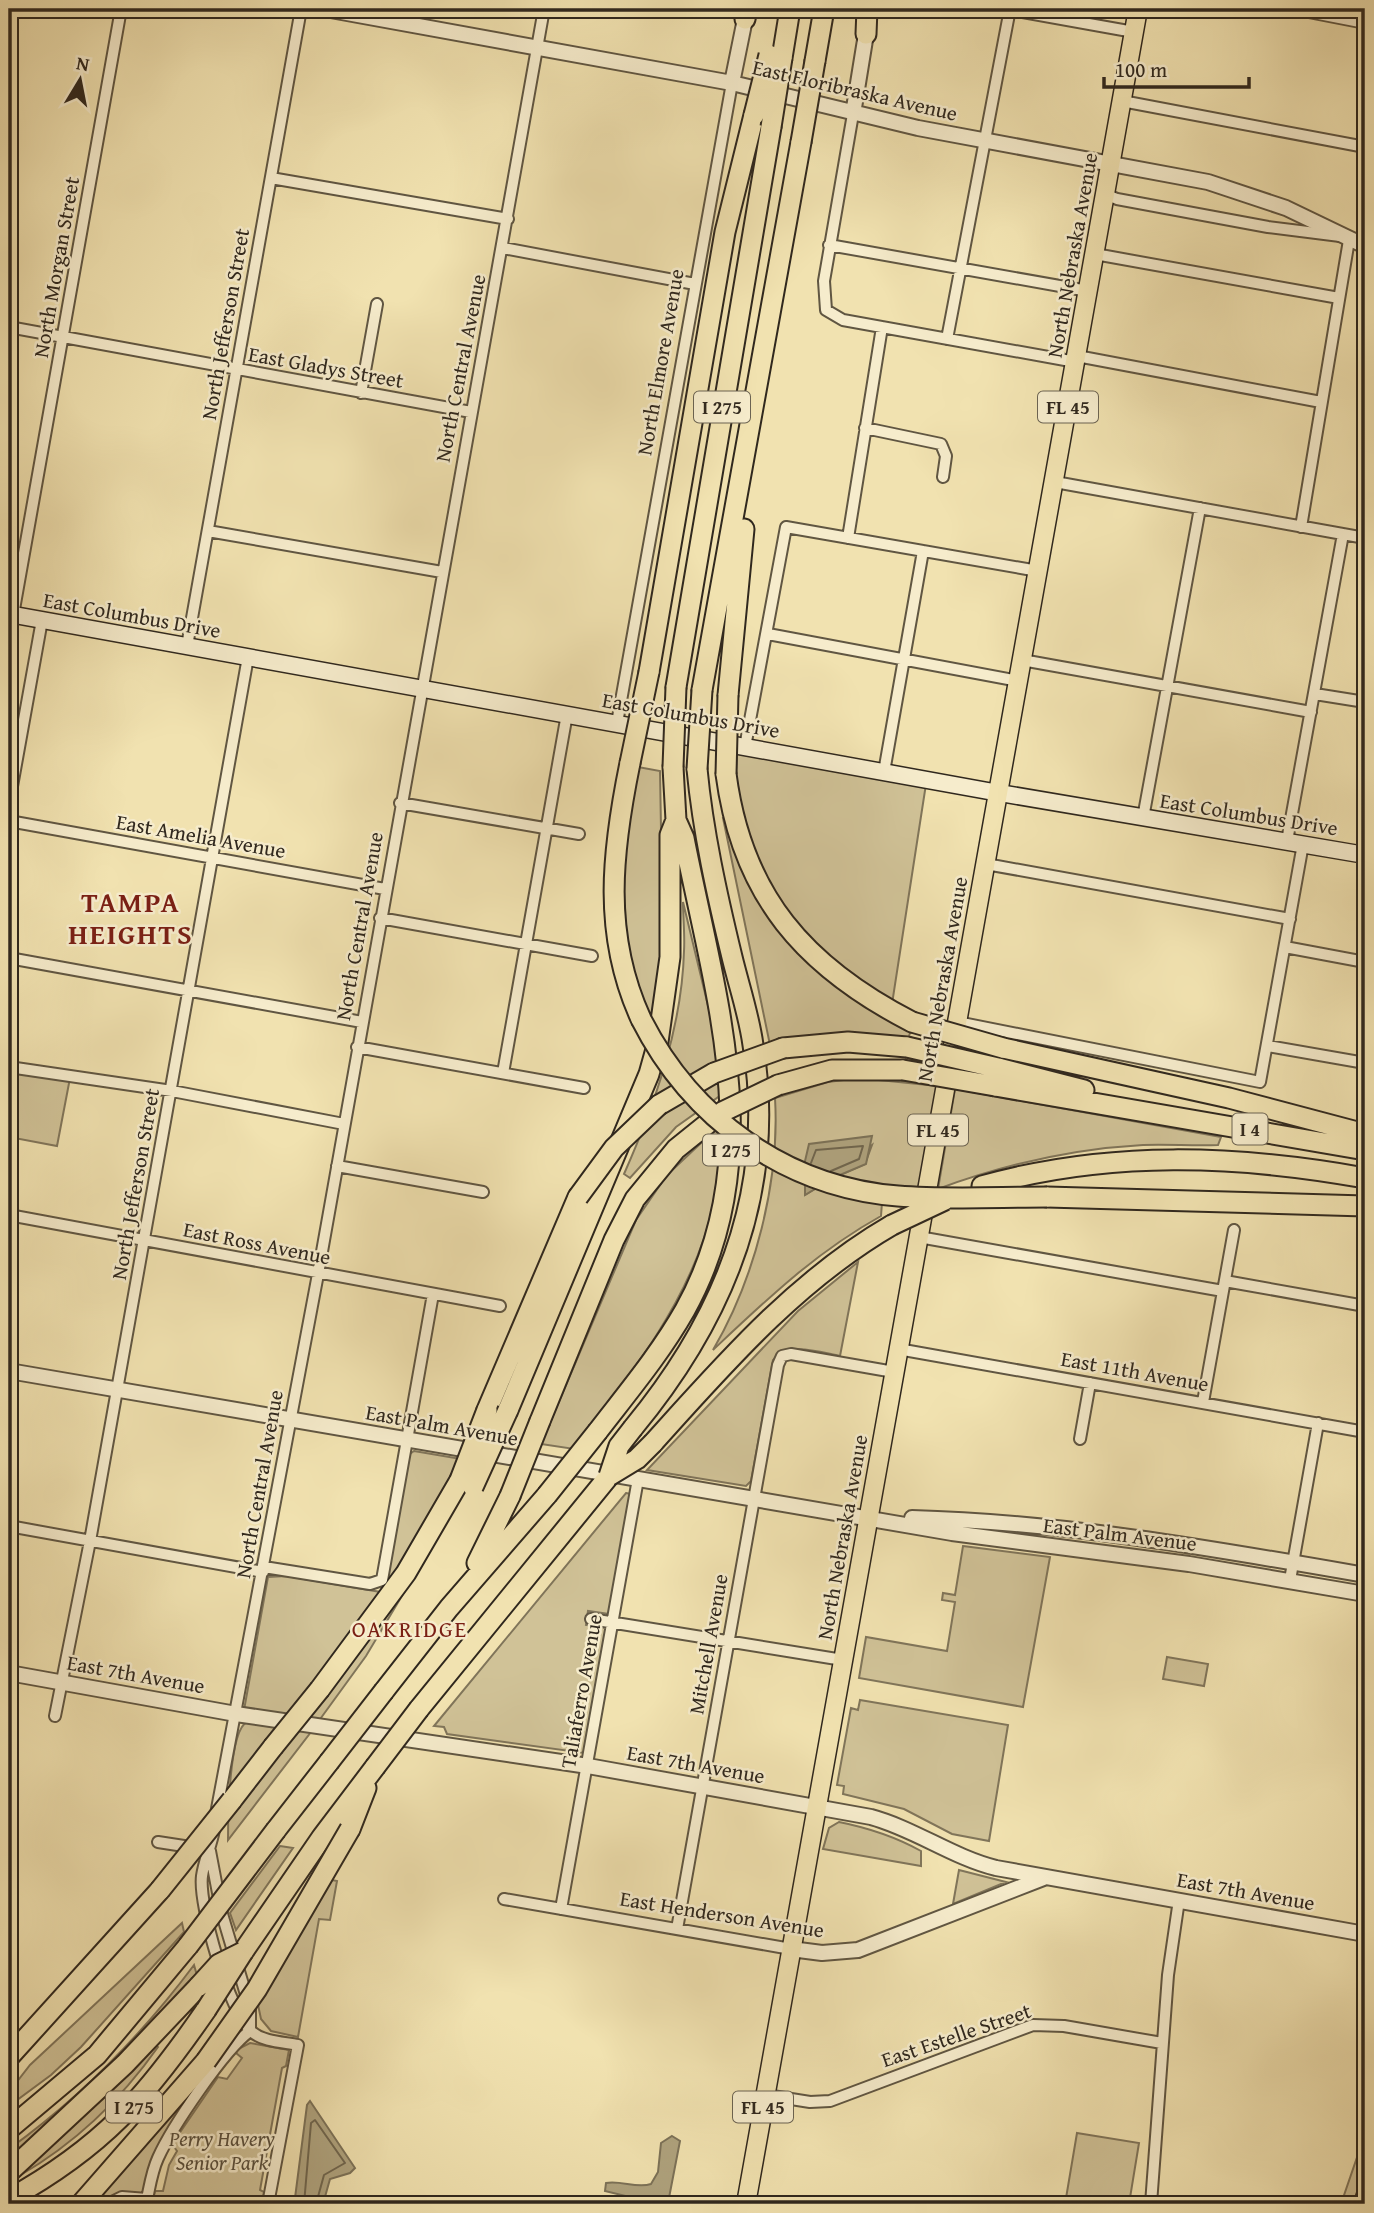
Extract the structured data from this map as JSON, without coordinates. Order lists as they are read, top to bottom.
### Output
{
  "streets": {
    "highway": ["I 275", "I 4"],
    "main road": ["North Nebraska Avenue", "FL 45", "East Columbus Drive"],
    "street": [
      "East Floribraska Avenue",
      "North Morgan Street",
      "North Jefferson Street",
      "North Elmore Avenue",
      "East Gladys Street",
      "North Central Avenue",
      "East Amelia Avenue",
      "East Ross Avenue",
      "East 11th Avenue",
      "East Palm Avenue",
      "Mitchell Avenue",
      "East 7th Avenue",
      "Taliaferro Avenue",
      "East Henderson Avenue",
      "East Estelle Street"
    ]
  },
  "crossings": [
    ["East Floribraska Avenue", "North Nebraska Avenue"],
    ["East Floribraska Avenue", "North Elmore Avenue"],
    ["East Floribraska Avenue", "North Central Avenue"],
    ["North Nebraska Avenue", "East Columbus Drive"],
    ["North Nebraska Avenue", "East 11th Avenue"],
    ["North Nebraska Avenue", "East Palm Avenue"],
    ["North Nebraska Avenue", "Mitchell Avenue"],
    ["North Nebraska Avenue", "East 7th Avenue"],
    ["North Nebraska Avenue", "East Henderson Avenue"],
    ["North Nebraska Avenue", "East Estelle Street"],
    ["North Morgan Street", "East Gladys Street"],
    ["North Morgan Street", "East Columbus Drive"],
    ["North Jefferson Street", "East Gladys Street"],
    ["North Jefferson Street", "East Columbus Drive"],
    ["North Jefferson Street", "East Amelia Avenue"],
    ["North Jefferson Street", "East Ross Avenue"],
    ["North Jefferson Street", "East Palm Avenue"],
    ["North Jefferson Street", "East 7th Avenue"],
    ["North Elmore Avenue", "East Columbus Drive"],
    ["East Gladys Street", "North Central Avenue"],
    ["North Central Avenue", "East Columbus Drive"],
    ["North Central Avenue", "East Amelia Avenue"],
    ["North Central Avenue", "East Ross Avenue"],
    ["North Central Avenue", "East Palm Avenue"],
    ["North Central Avenue", "East 7th Avenue"],
    ["East Palm Avenue", "Mitchell Avenue"],
    ["East Palm Avenue", "Taliaferro Avenue"],
    ["Mitchell Avenue", "East 7th Avenue"],
    ["Mitchell Avenue", "East Henderson Avenue"],
    ["East 7th Avenue", "Taliaferro Avenue"],
    ["East 7th Avenue", "East Henderson Avenue"],
    ["Taliaferro Avenue", "East Henderson Avenue"]
  ],
  "districts": ["TAMPA HEIGHTS", "OAKRIDGE"],
  "parks": ["Perry Havery Senior Park"],
  "scale_bar": "100 m",
  "north": "top"
}
